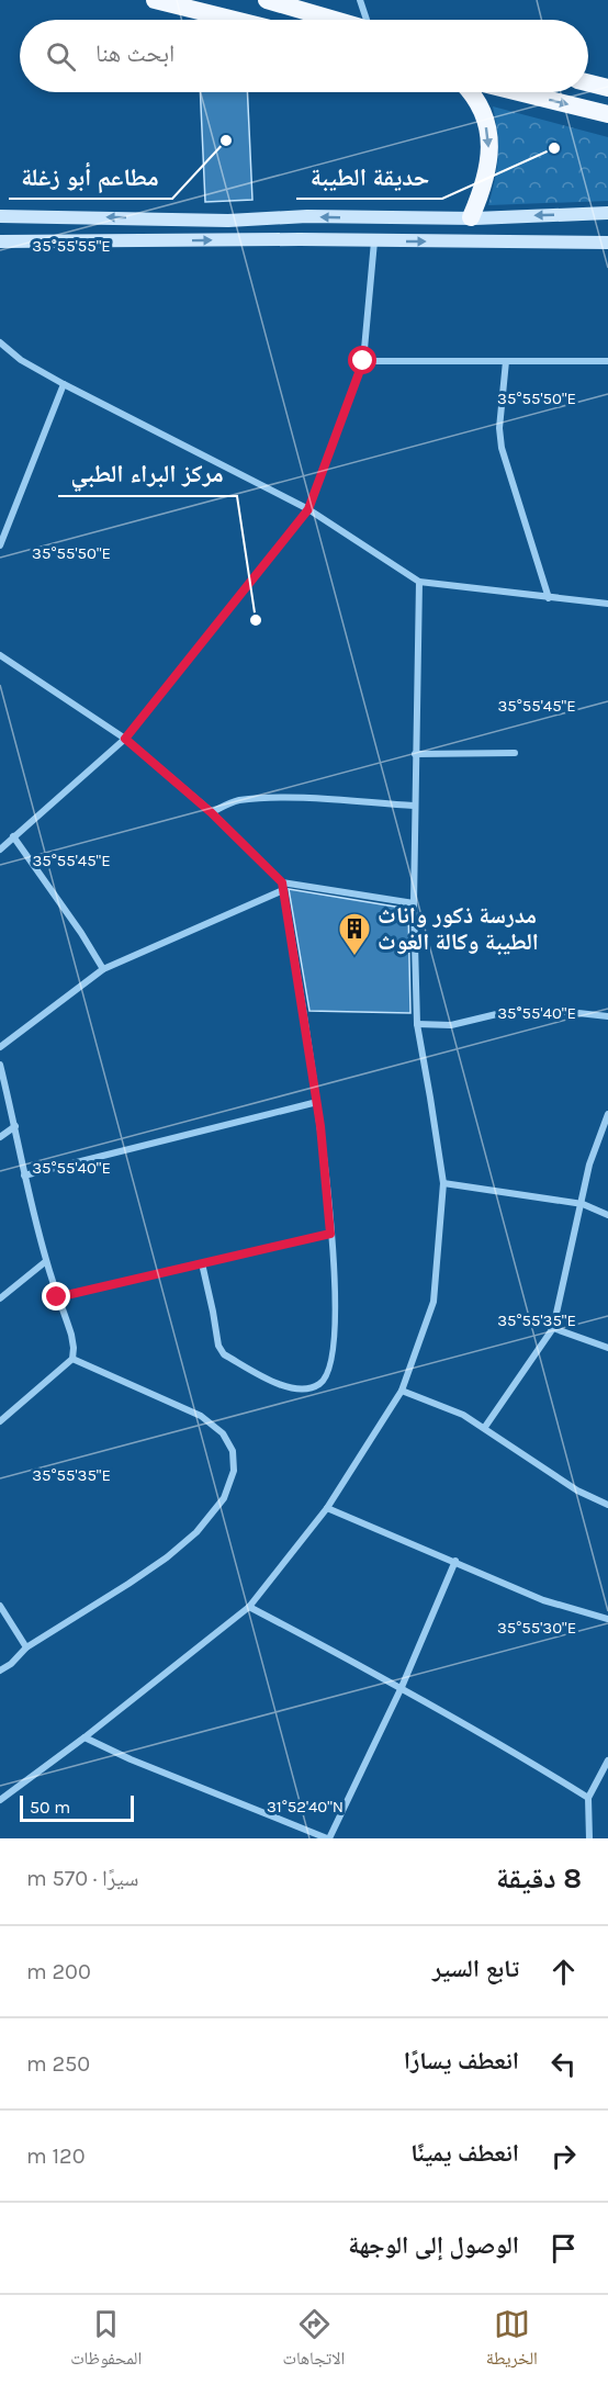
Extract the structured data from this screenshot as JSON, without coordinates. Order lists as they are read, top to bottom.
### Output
{
  "places": {
    "other": ["مطاعم أبو زغلة", "حديقة الطيبة", "مركز البراء الطبي"],
    "building": ["مدرسة ذكور واناث الطيبة وكالة الغوث"]
  },
  "scale_bar": "50 m",
  "page": {
    "search": "ابحث هنا",
    "scale": "50 m",
    "heading": ["8 دقيقة", "سيرًا · 570 m"],
    "list": [
      ["تابع السير", "200 m"],
      ["انعطف يسارًا", "250 m"],
      ["انعطف يمينًا", "120 m"],
      "الوصول إلى الوجهة"
    ],
    "nav": ["الخريطة", "الاتجاهات", "المحفوظات"]
  },
  "coordinates": [
    "35°55'55\"E",
    "35°55'50\"E",
    "35°55'45\"E",
    "35°55'40\"E",
    "35°55'35\"E",
    "35°55'30\"E",
    "31°52'40\"N"
  ]
}
